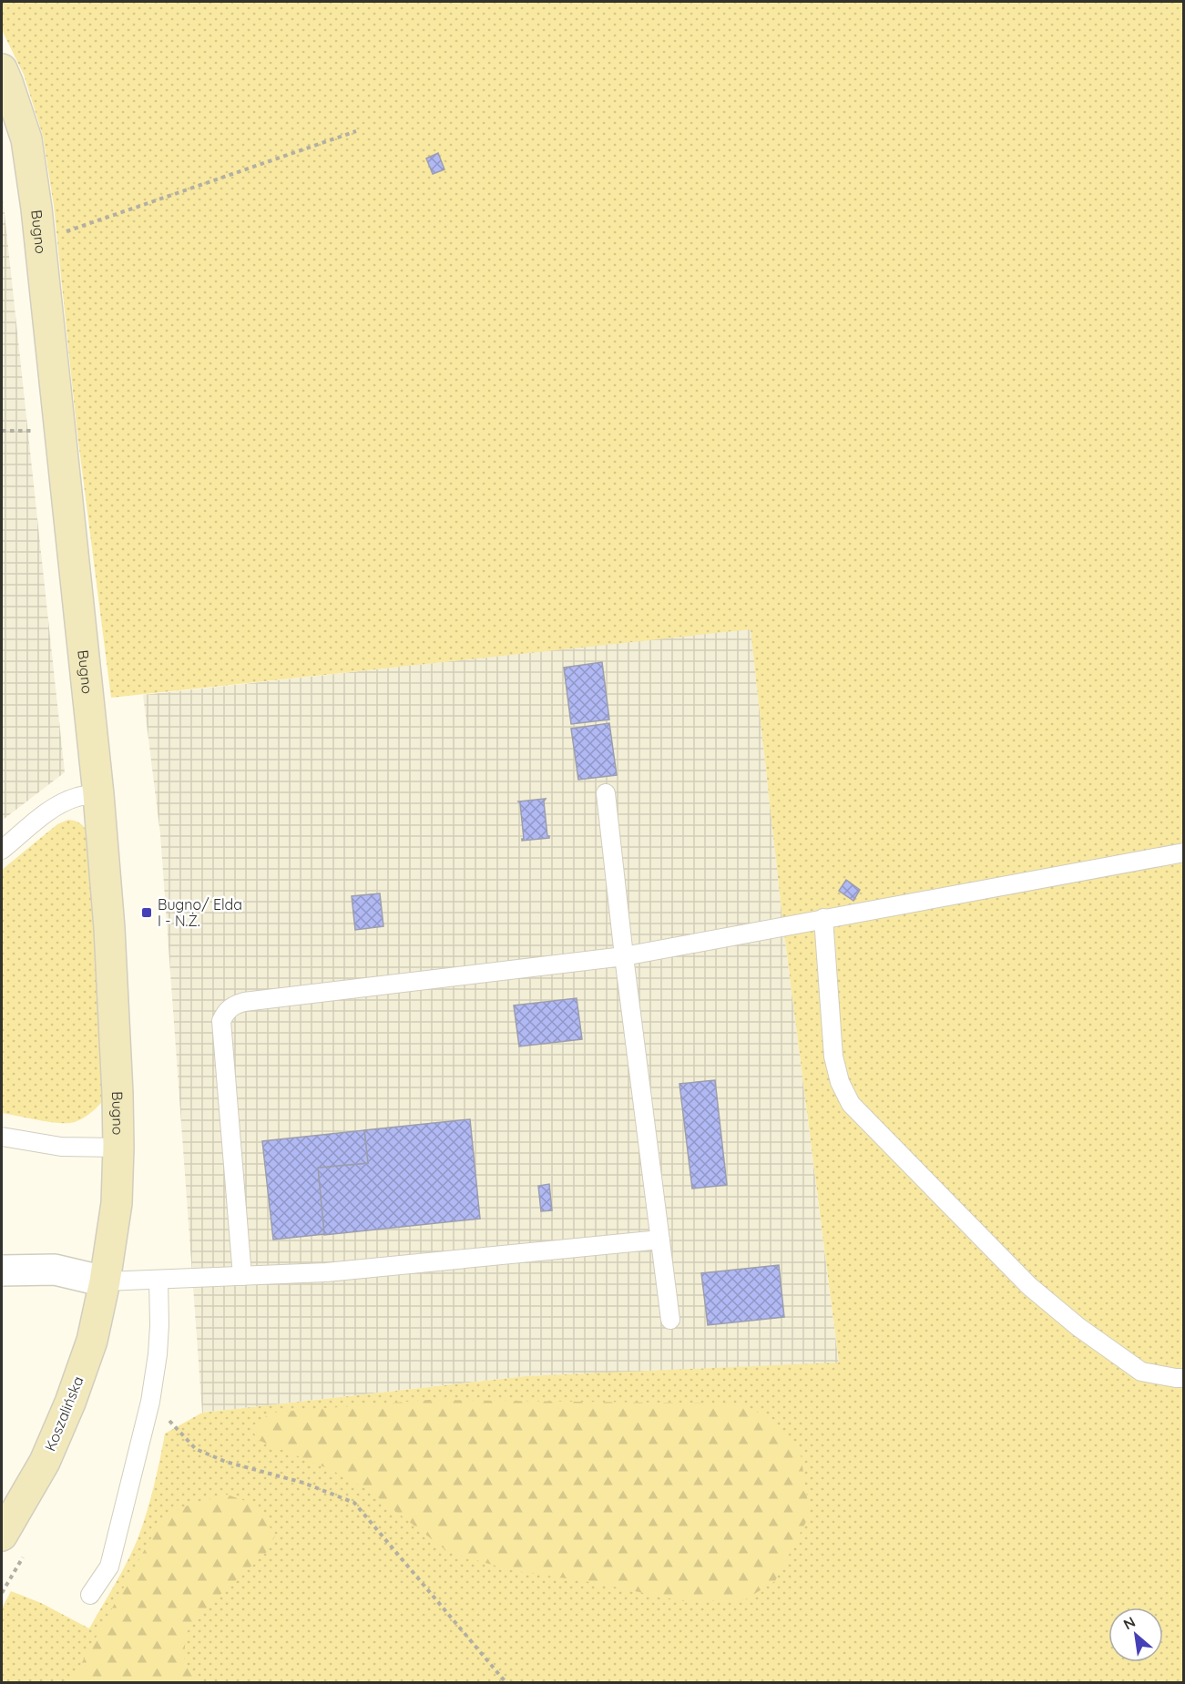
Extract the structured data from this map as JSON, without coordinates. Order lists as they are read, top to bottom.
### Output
{
  "streets": {
    "street": ["Bugno", "Koszalińska"]
  },
  "crossings": [
    ["Bugno", "Koszalińska"]
  ],
  "places": {
    "transit": ["Bugno/ Elda I - N.Ż."]
  },
  "north": "top left"
}
